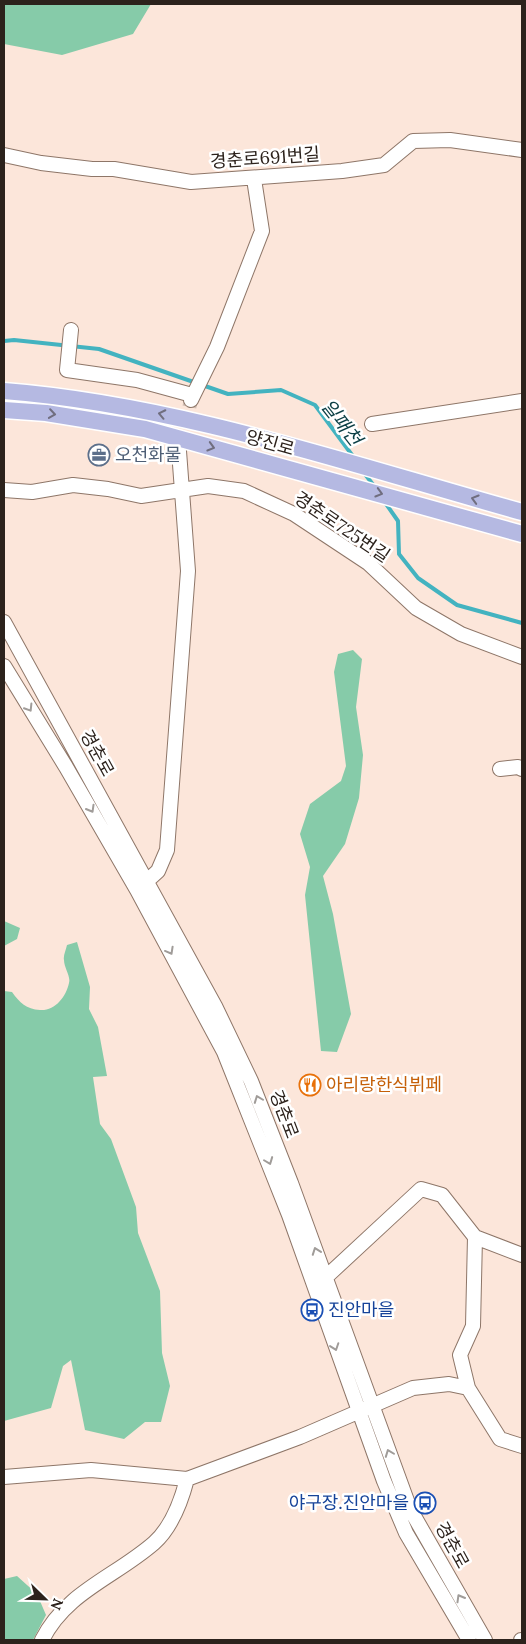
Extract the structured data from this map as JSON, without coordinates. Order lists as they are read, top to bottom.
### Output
{
  "streets": {
    "main road": ["양진로"],
    "street": ["경춘로691번길", "경춘로725번길", "경춘로"]
  },
  "water": ["일패천"],
  "places": {
    "office": ["오천화물"],
    "restaurant": ["아리랑한식뷔페"],
    "bus stop": ["진안마을", "야구장.진안마을"]
  },
  "north": "bottom right"
}
